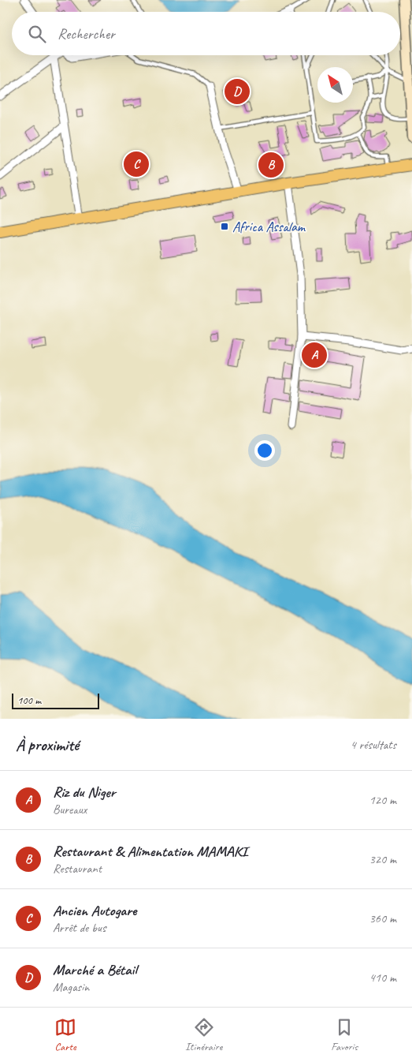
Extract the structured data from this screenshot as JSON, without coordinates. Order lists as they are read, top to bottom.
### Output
{
  "places": {
    "transit": ["Africa Assalam"]
  },
  "scale_bar": "100 m",
  "north": "top left",
  "page": {
    "search": "Rechercher",
    "pins": [
      "D",
      "C",
      "B",
      "A"
    ],
    "scale": "100 m",
    "heading": ["À proximité", "4 résultats"],
    "list": [
      {
        "mark": "A",
        "name": "Riz du Niger",
        "note": "Bureaux",
        "value": "120 m"
      },
      {
        "mark": "B",
        "name": "Restaurant & Alimentation MAMAKI",
        "note": "Restaurant",
        "value": "320 m"
      },
      {
        "mark": "C",
        "name": "Ancien Autogare",
        "note": "Arrêt de bus",
        "value": "360 m"
      },
      {
        "mark": "D",
        "name": "Marché a Bétail",
        "note": "Magasin",
        "value": "410 m"
      }
    ],
    "nav": ["Carte", "Itinéraire", "Favoris"]
  }
}
